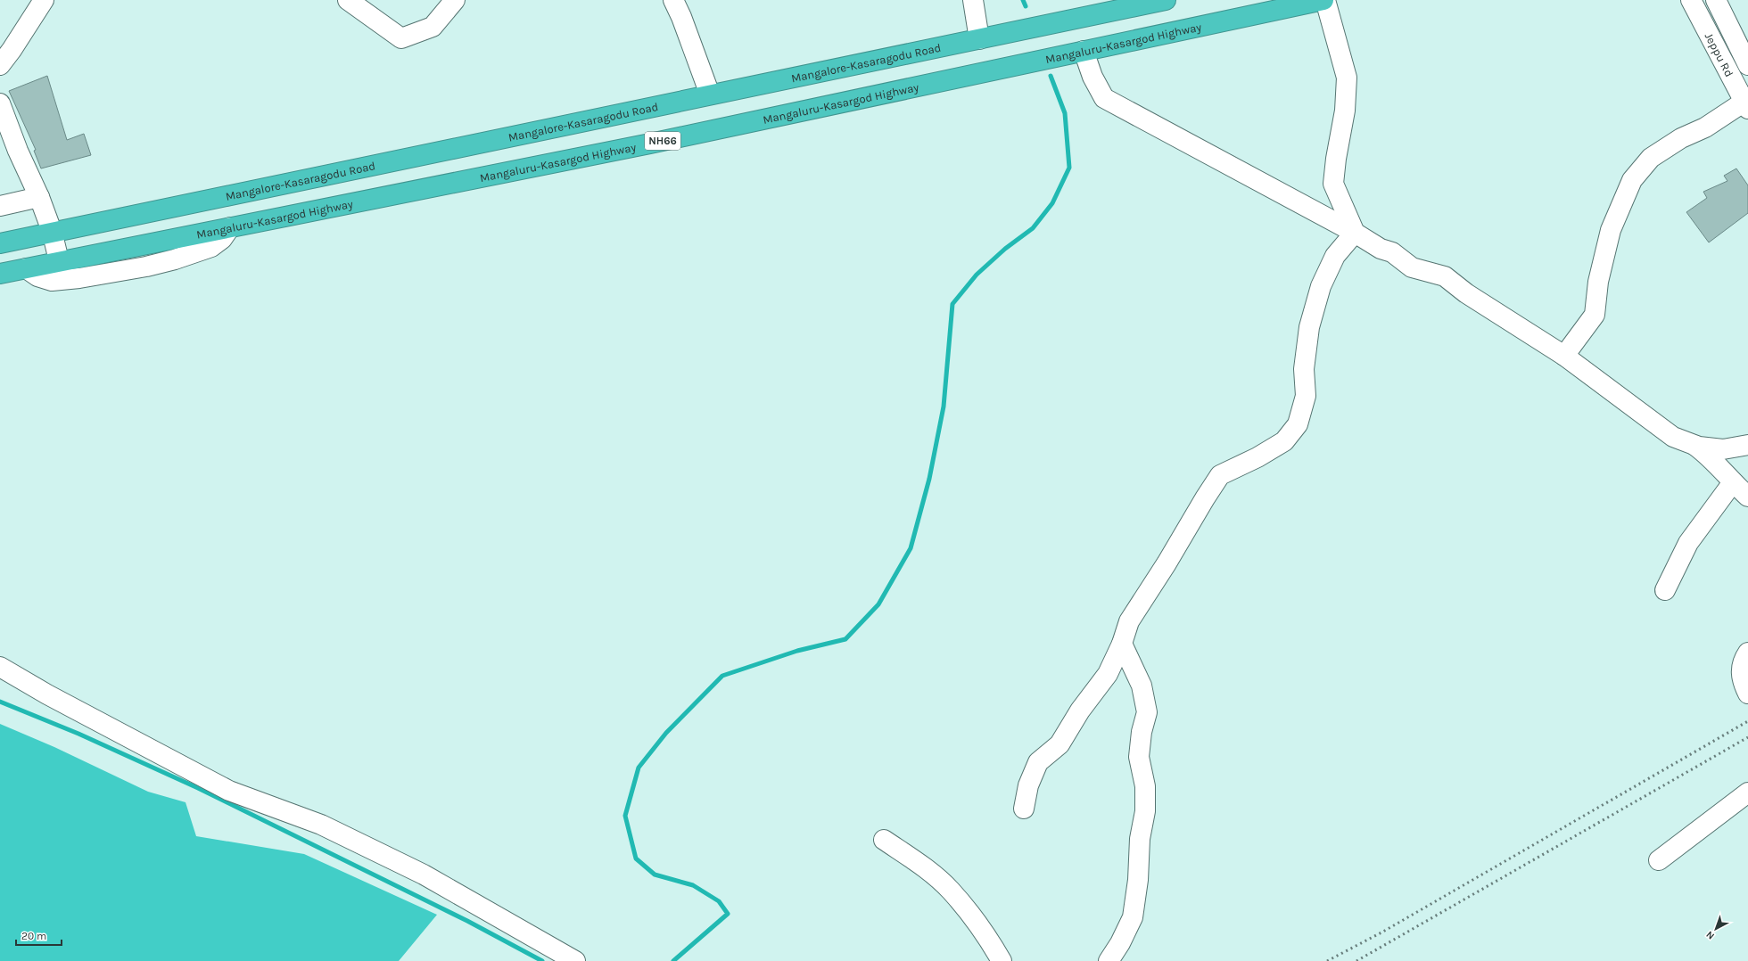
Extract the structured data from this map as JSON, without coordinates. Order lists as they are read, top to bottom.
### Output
{
  "streets": {
    "highway": ["Mangaluru-Kasargod Highway", "Mangalore-Kasaragodu Road", "NH66"],
    "street": ["Jeppu Rd"]
  },
  "scale_bar": "20 m",
  "north": "bottom left"
}
